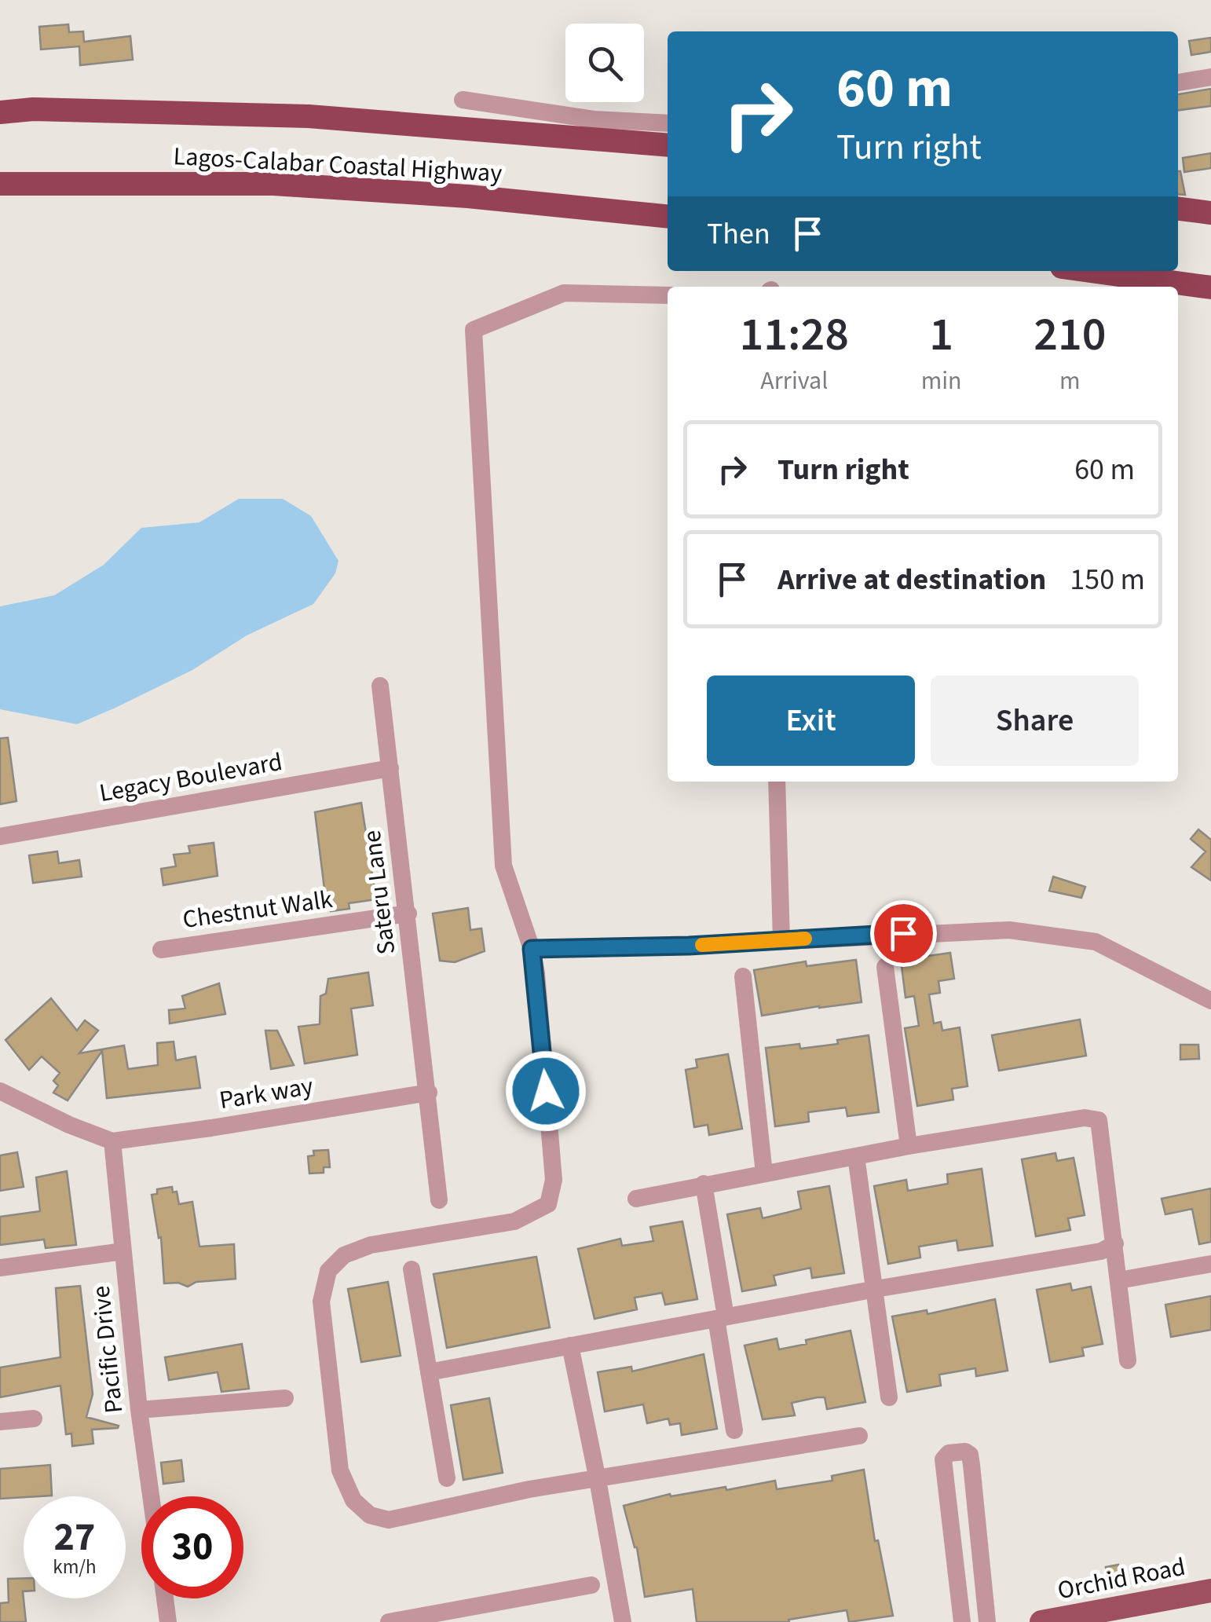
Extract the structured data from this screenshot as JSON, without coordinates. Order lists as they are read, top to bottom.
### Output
{
  "streets": {
    "highway": ["Lagos-Calabar Coastal Highway"],
    "main road": ["Orchid Road"],
    "street": [
      "Legacy Boulevard",
      "Sateru Lane",
      "Chestnut Walk",
      "Park way",
      "Pacific Drive"
    ]
  },
  "crossings": [
    ["Legacy Boulevard", "Sateru Lane"],
    ["Sateru Lane", "Chestnut Walk"],
    ["Sateru Lane", "Park way"],
    ["Park way", "Pacific Drive"]
  ],
  "page": {
    "turn": ["60 m", "Turn right"],
    "then": "Then",
    "eta": [
      "11:28",
      "Arrival",
      "1",
      "min",
      "210",
      "m"
    ],
    "list": [
      {
        "name": "Turn right",
        "value": "60 m"
      },
      {
        "name": "Arrive at destination",
        "value": "150 m"
      }
    ],
    "buttons": ["Exit", "Share"],
    "speed": "27 km/h",
    "limit": "30"
  }
}
